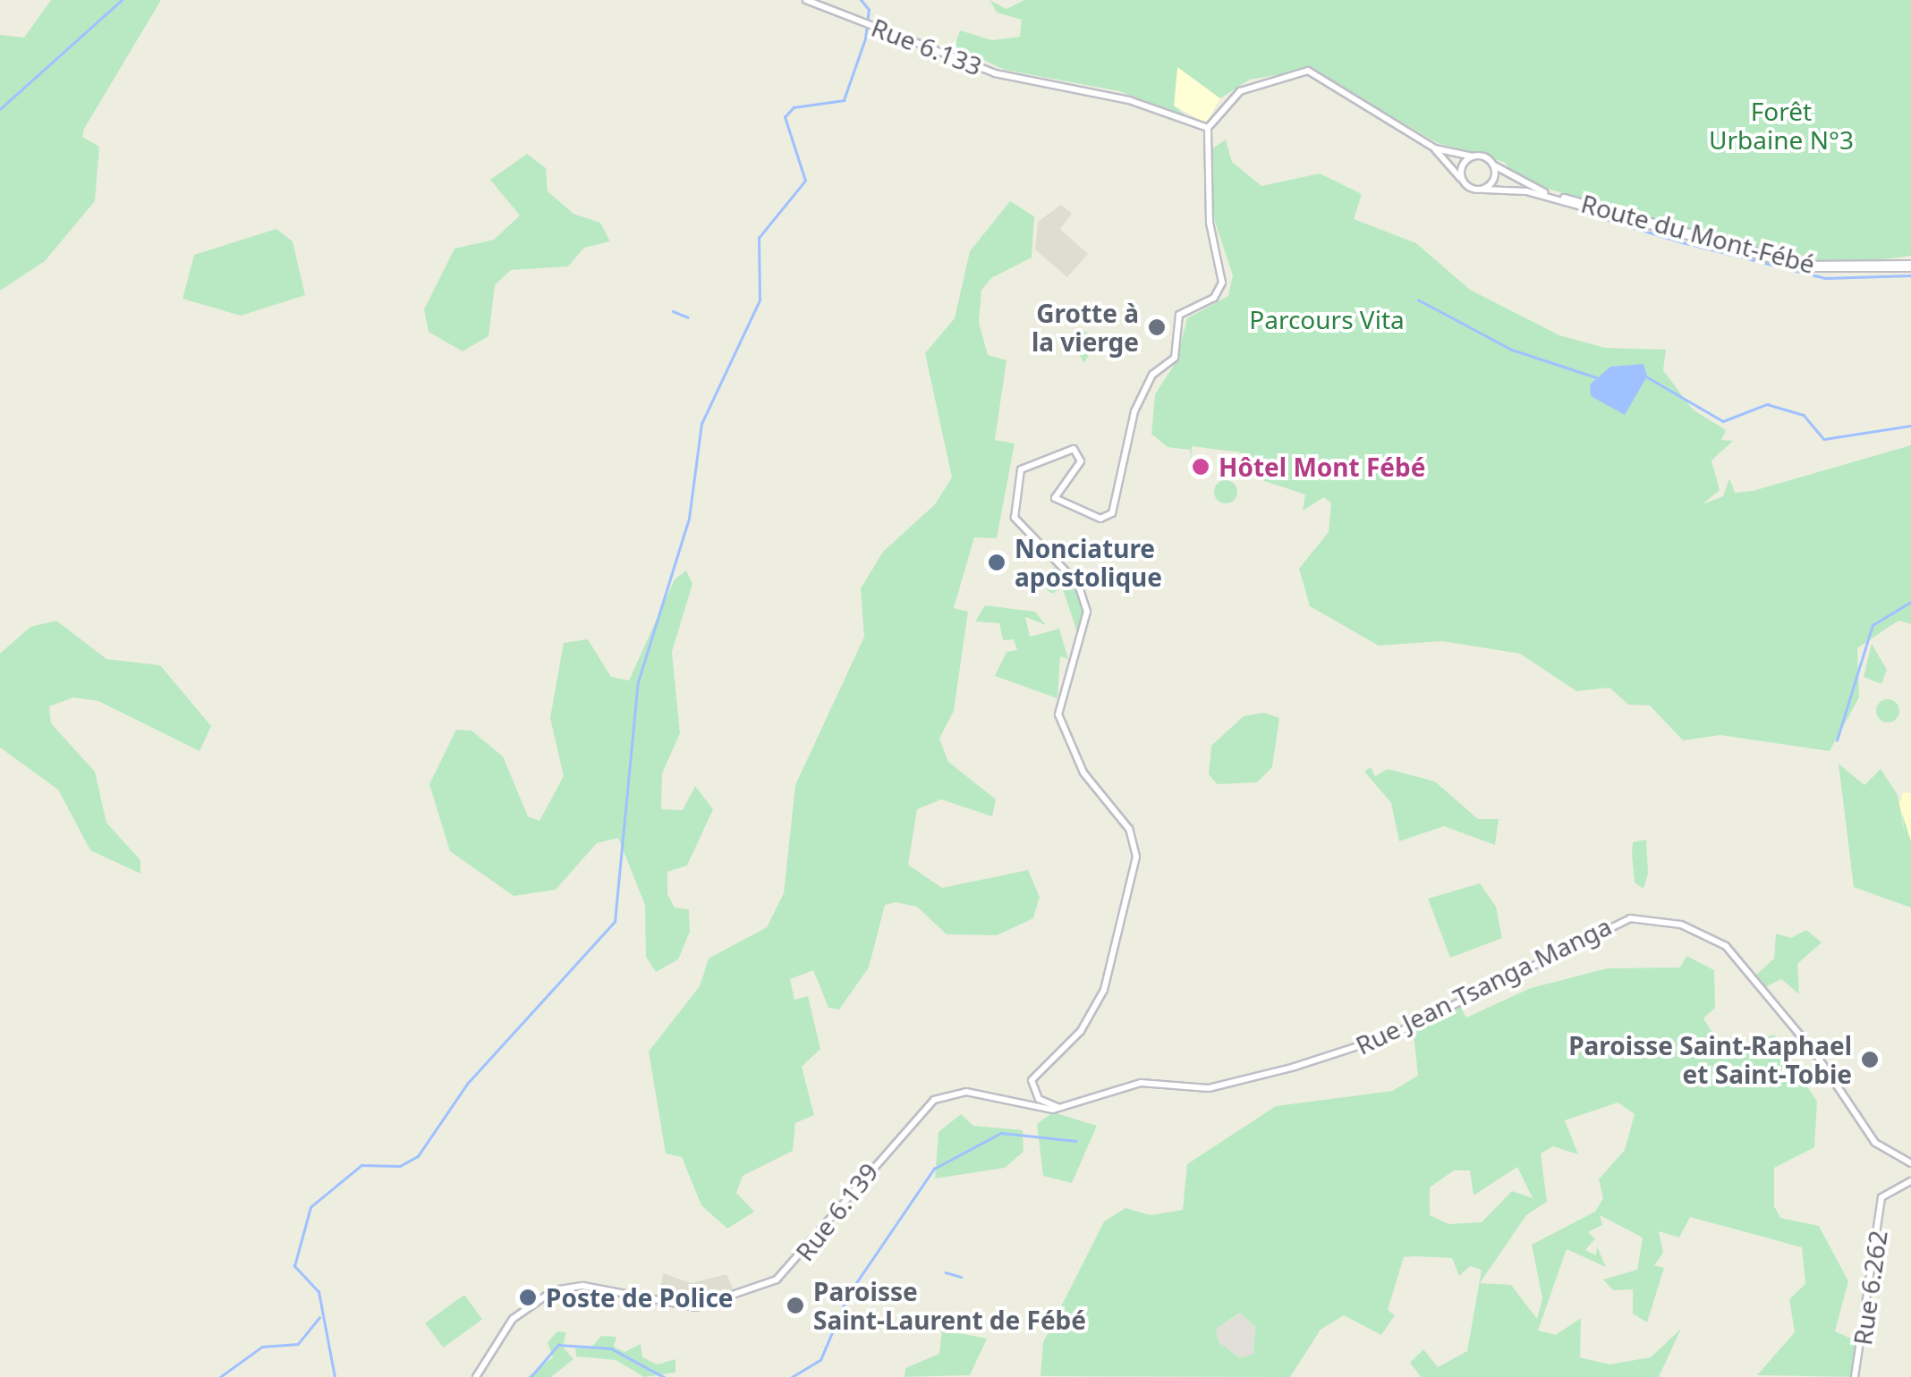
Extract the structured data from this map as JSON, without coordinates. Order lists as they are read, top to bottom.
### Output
{
  "streets": {
    "street": [
      "Rue 6.133",
      "Route du Mont-Fébé",
      "Rue Jean Tsanga Manga",
      "Rue 6.139",
      "Rue 6.262"
    ]
  },
  "crossings": [
    ["Rue Jean Tsanga Manga", "Rue 6.139"]
  ],
  "parks": ["Forêt Urbaine N°3", "Parcours Vita"],
  "places": [
    "Grotte à la vierge",
    "Hôtel Mont Fébé",
    "Nonciature apostolique",
    "Paroisse Saint-Raphael et Saint-Tobie",
    "Poste de Police",
    "Paroisse Saint-Laurent de Fébé"
  ]
}
